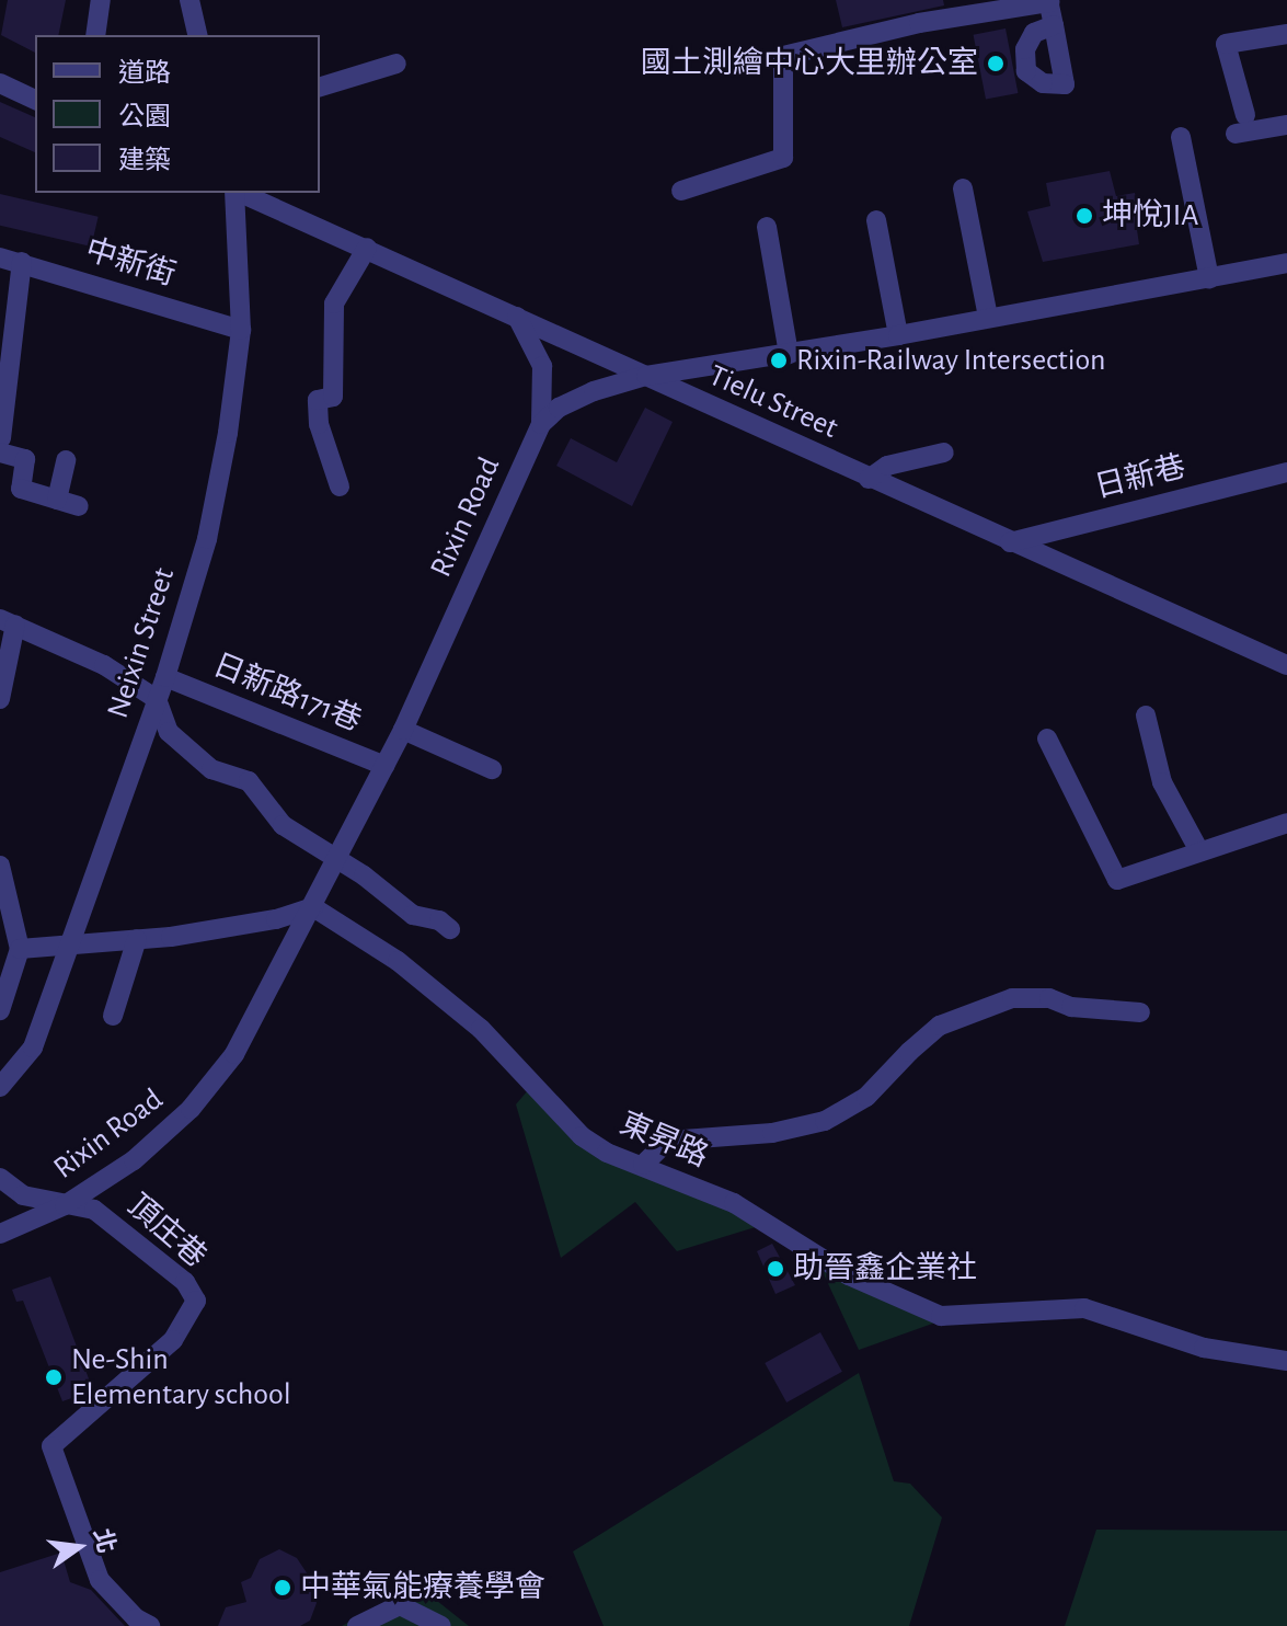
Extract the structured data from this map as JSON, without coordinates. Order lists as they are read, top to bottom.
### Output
{
  "streets": {
    "street": [
      "中新街",
      "Tielu Street",
      "日新巷",
      "Rixin Road",
      "Neixin Street",
      "日新路171巷",
      "東昇路",
      "頂庄巷"
    ]
  },
  "crossings": [
    ["中新街", "Neixin Street"],
    ["Tielu Street", "日新巷"],
    ["Tielu Street", "Rixin Road"],
    ["Rixin Road", "日新路171巷"],
    ["Rixin Road", "東昇路"],
    ["Rixin Road", "頂庄巷"],
    ["Neixin Street", "日新路171巷"]
  ],
  "places": [
    "國土測繪中心大里辦公室",
    "坤悅JIA",
    "Rixin-Railway Intersection",
    "助晉鑫企業社",
    "Ne-Shin Elementary school",
    "中華氣能療養學會"
  ],
  "legend": ["道路", "公園", "建築"],
  "north": "right"
}
